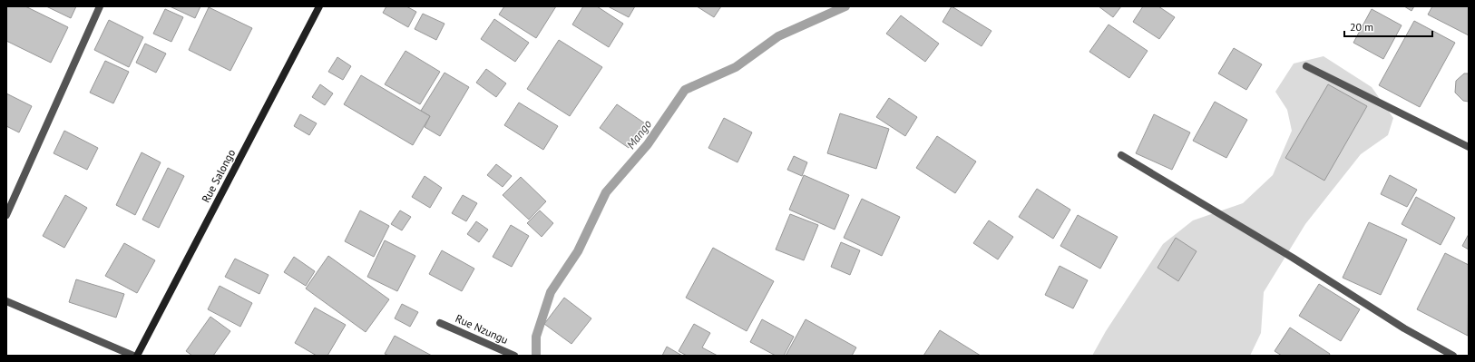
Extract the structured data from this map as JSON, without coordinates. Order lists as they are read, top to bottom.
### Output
{
  "streets": {
    "street": ["Rue Salongo", "Rue Nzungu"]
  },
  "water": ["Mango"],
  "scale_bar": "20 m"
}
